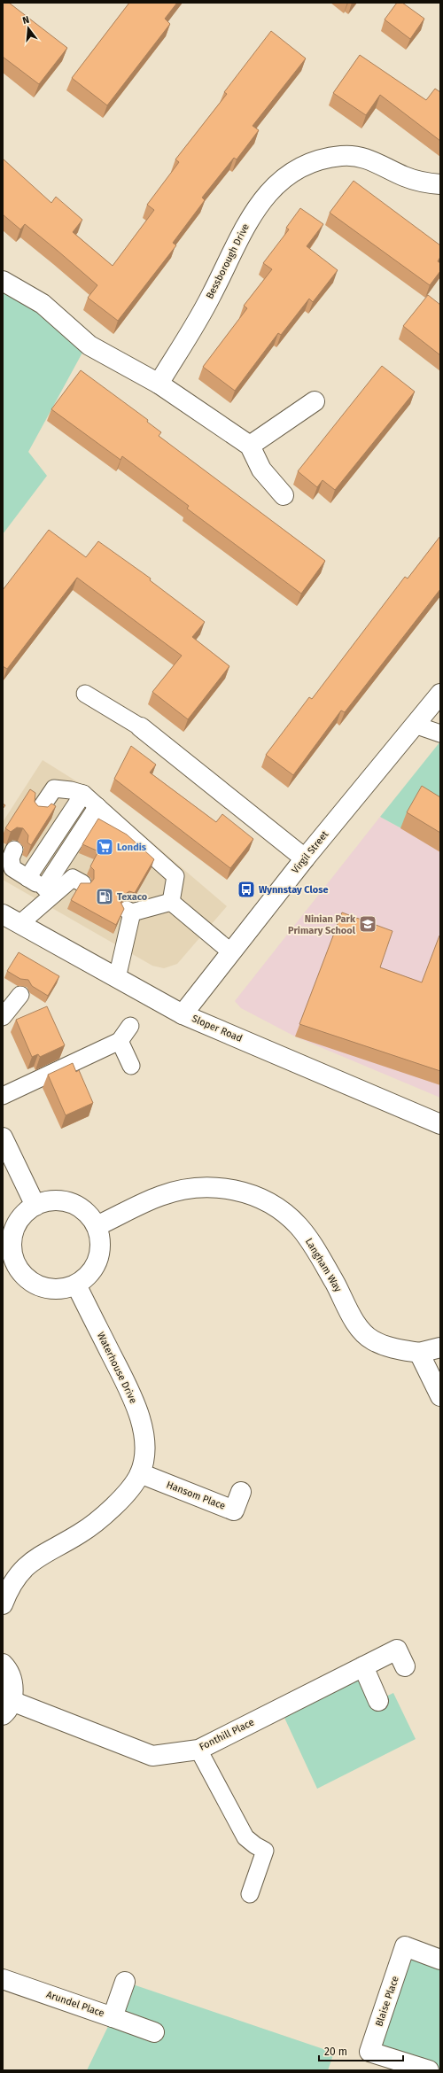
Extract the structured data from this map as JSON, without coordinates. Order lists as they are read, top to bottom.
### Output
{
  "streets": {
    "street": [
      "Bessborough Drive",
      "Virgil Street",
      "Sloper Road",
      "Langham Way",
      "Waterhouse Drive",
      "Hansom Place",
      "Fonthill Place",
      "Blaise Place",
      "Arundel Place"
    ]
  },
  "crossings": [
    ["Virgil Street", "Sloper Road"],
    ["Langham Way", "Waterhouse Drive"],
    ["Waterhouse Drive", "Hansom Place"]
  ],
  "places": {
    "supermarket": ["Londis"],
    "bus stop": ["Wynnstay Close"],
    "fuel station": ["Texaco"],
    "school or university": ["Ninian Park Primary School"]
  },
  "scale_bar": "20 m",
  "north": "top"
}
